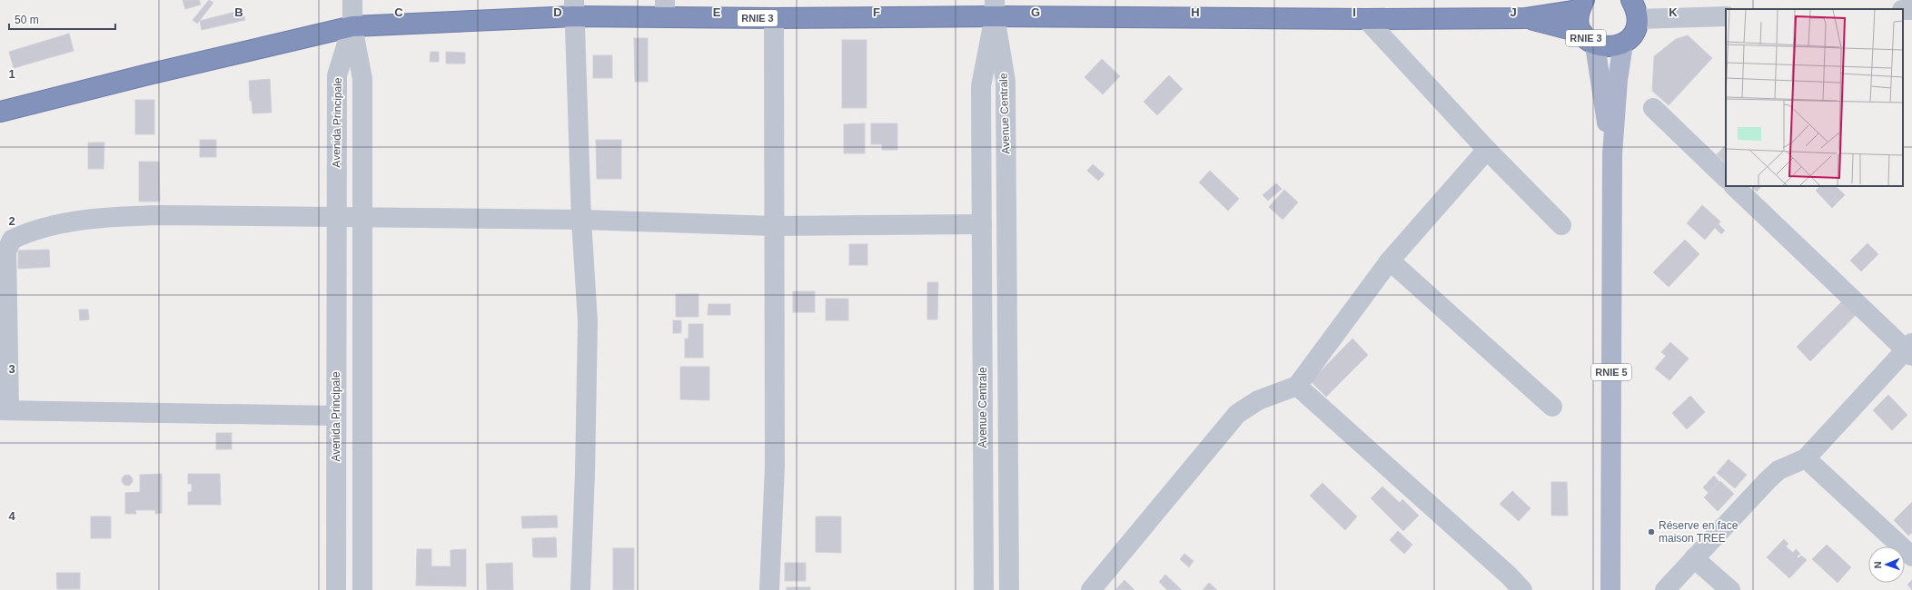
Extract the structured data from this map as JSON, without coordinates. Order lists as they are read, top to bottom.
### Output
{
  "streets": {
    "highway": ["RNIE 3"],
    "main road": ["RNIE 5"],
    "street": ["Avenue Centrale", "Avenida Principale"]
  },
  "crossings": [
    ["RNIE 3", "Avenue Centrale"],
    ["RNIE 3", "Avenida Principale"],
    ["RNIE 3", "RNIE 5"]
  ],
  "places": ["Réserve en face maison TREE"],
  "scale_bar": "50 m",
  "north": "left",
  "grid": {
    "columns": [
      "B",
      "C",
      "D",
      "E",
      "F",
      "G",
      "H",
      "I",
      "J",
      "K"
    ],
    "rows": [
      "1",
      "2",
      "3",
      "4"
    ]
  }
}
